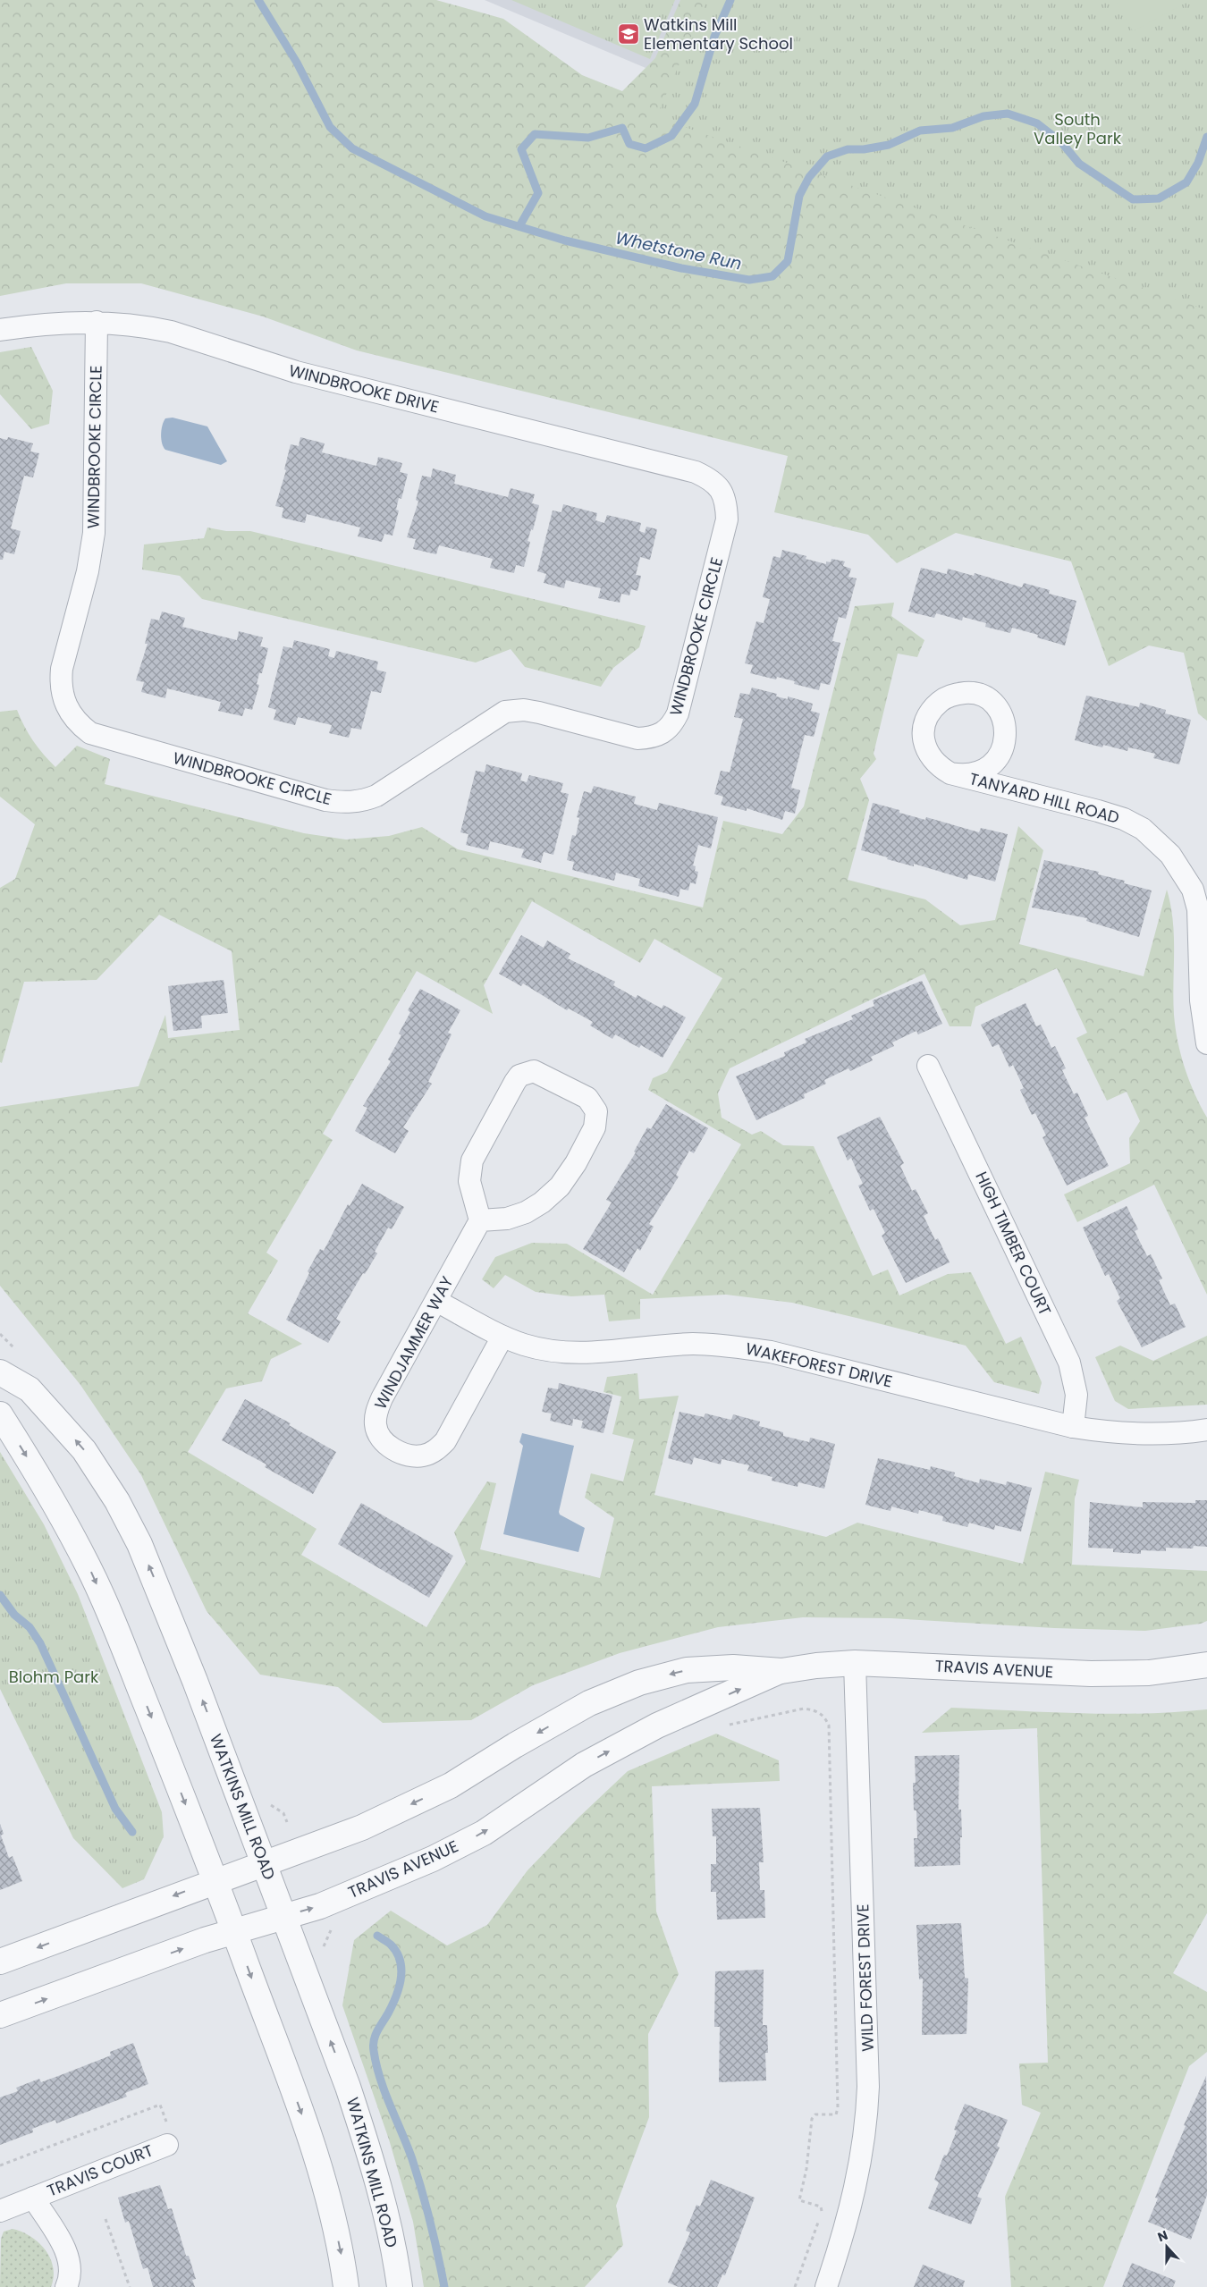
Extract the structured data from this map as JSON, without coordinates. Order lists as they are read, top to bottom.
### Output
{
  "streets": {
    "street": [
      "WINDBROOKE DRIVE",
      "WINDBROOKE CIRCLE",
      "TANYARD HILL ROAD",
      "HIGH TIMBER COURT",
      "WINDJAMMER WAY",
      "WAKEFOREST DRIVE",
      "TRAVIS AVENUE",
      "WATKINS MILL ROAD",
      "WILD FOREST DRIVE",
      "TRAVIS COURT"
    ]
  },
  "crossings": [
    ["WINDBROOKE DRIVE", "WINDBROOKE CIRCLE"],
    ["HIGH TIMBER COURT", "WAKEFOREST DRIVE"],
    ["WINDJAMMER WAY", "WAKEFOREST DRIVE"],
    ["TRAVIS AVENUE", "WATKINS MILL ROAD"],
    ["TRAVIS AVENUE", "WILD FOREST DRIVE"]
  ],
  "water": ["Whetstone Run"],
  "parks": ["South Valley Park", "Blohm Park"],
  "places": {
    "school or university": ["Watkins Mill Elementary School"]
  },
  "north": "top"
}
